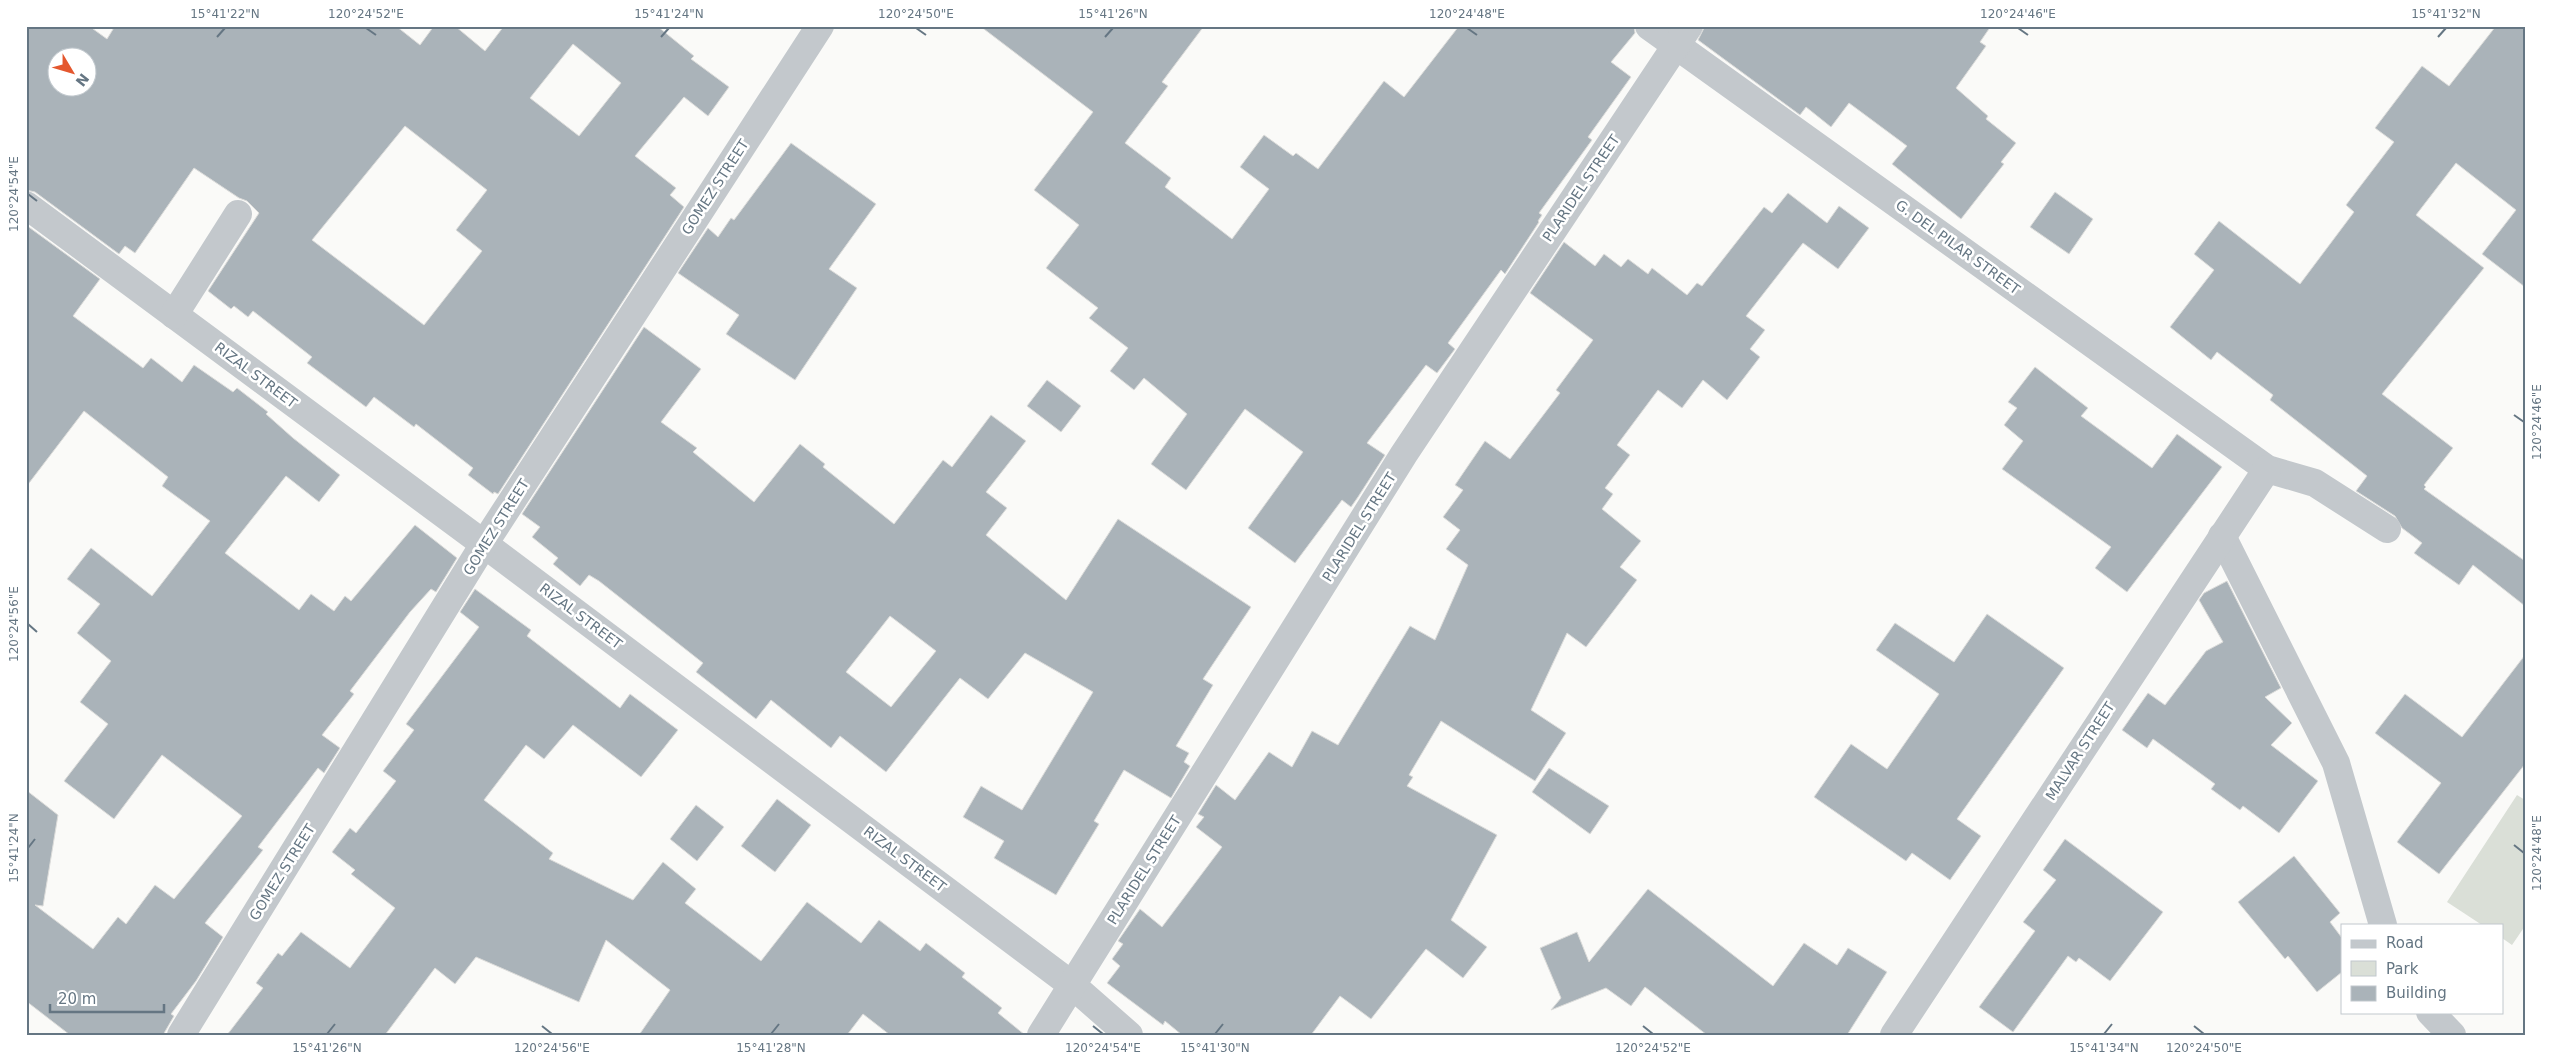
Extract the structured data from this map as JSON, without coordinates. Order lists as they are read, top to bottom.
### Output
{
  "streets": {
    "street": [
      "GOMEZ STREET",
      "PLARIDEL STREET",
      "G. DEL PILAR STREET",
      "RIZAL STREET",
      "MALVAR STREET"
    ]
  },
  "crossings": [
    ["GOMEZ STREET", "RIZAL STREET"],
    ["PLARIDEL STREET", "G. DEL PILAR STREET"],
    ["PLARIDEL STREET", "RIZAL STREET"],
    ["G. DEL PILAR STREET", "MALVAR STREET"]
  ],
  "legend": ["Road", "Park", "Building"],
  "scale_bar": "20 m",
  "north": "bottom right",
  "coordinates": [
    "15°41'22\"N",
    "120°24'52\"E",
    "15°41'24\"N",
    "120°24'50\"E",
    "15°41'26\"N",
    "120°24'48\"E",
    "120°24'46\"E",
    "15°41'32\"N",
    "120°24'54\"E",
    "120°24'56\"E",
    "15°41'28\"N",
    "15°41'30\"N",
    "15°41'34\"N"
  ]
}
